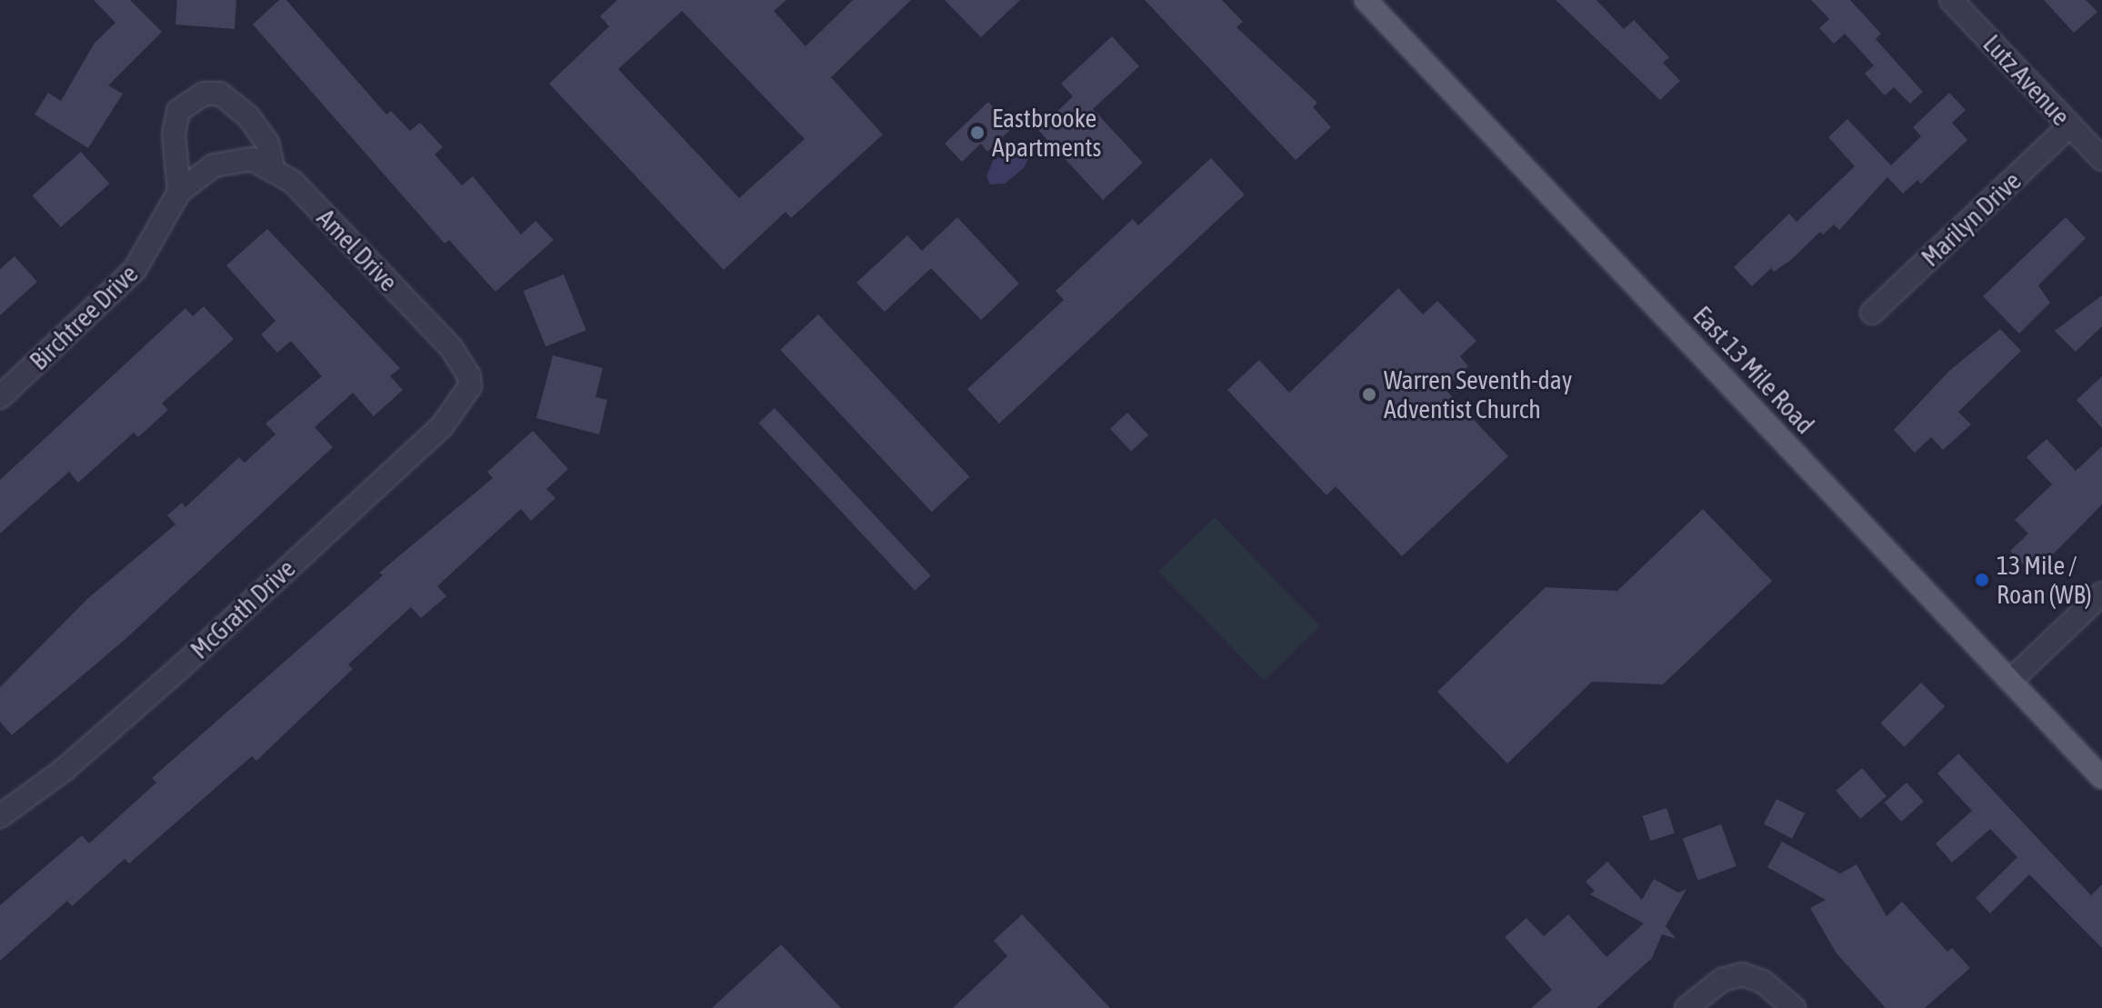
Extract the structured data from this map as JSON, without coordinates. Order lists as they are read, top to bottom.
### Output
{
  "streets": {
    "main road": ["East 13 Mile Road"],
    "street": [
      "Lutz Avenue",
      "Marilyn Drive",
      "Amel Drive",
      "Birchtree Drive",
      "McGrath Drive"
    ]
  },
  "crossings": [
    ["Lutz Avenue", "Marilyn Drive"],
    ["Amel Drive", "Birchtree Drive"],
    ["Amel Drive", "McGrath Drive"]
  ],
  "places": ["Eastbrooke Apartments", "Warren Seventh-day Adventist Church", "13 Mile / Roan (WB)"]
}
